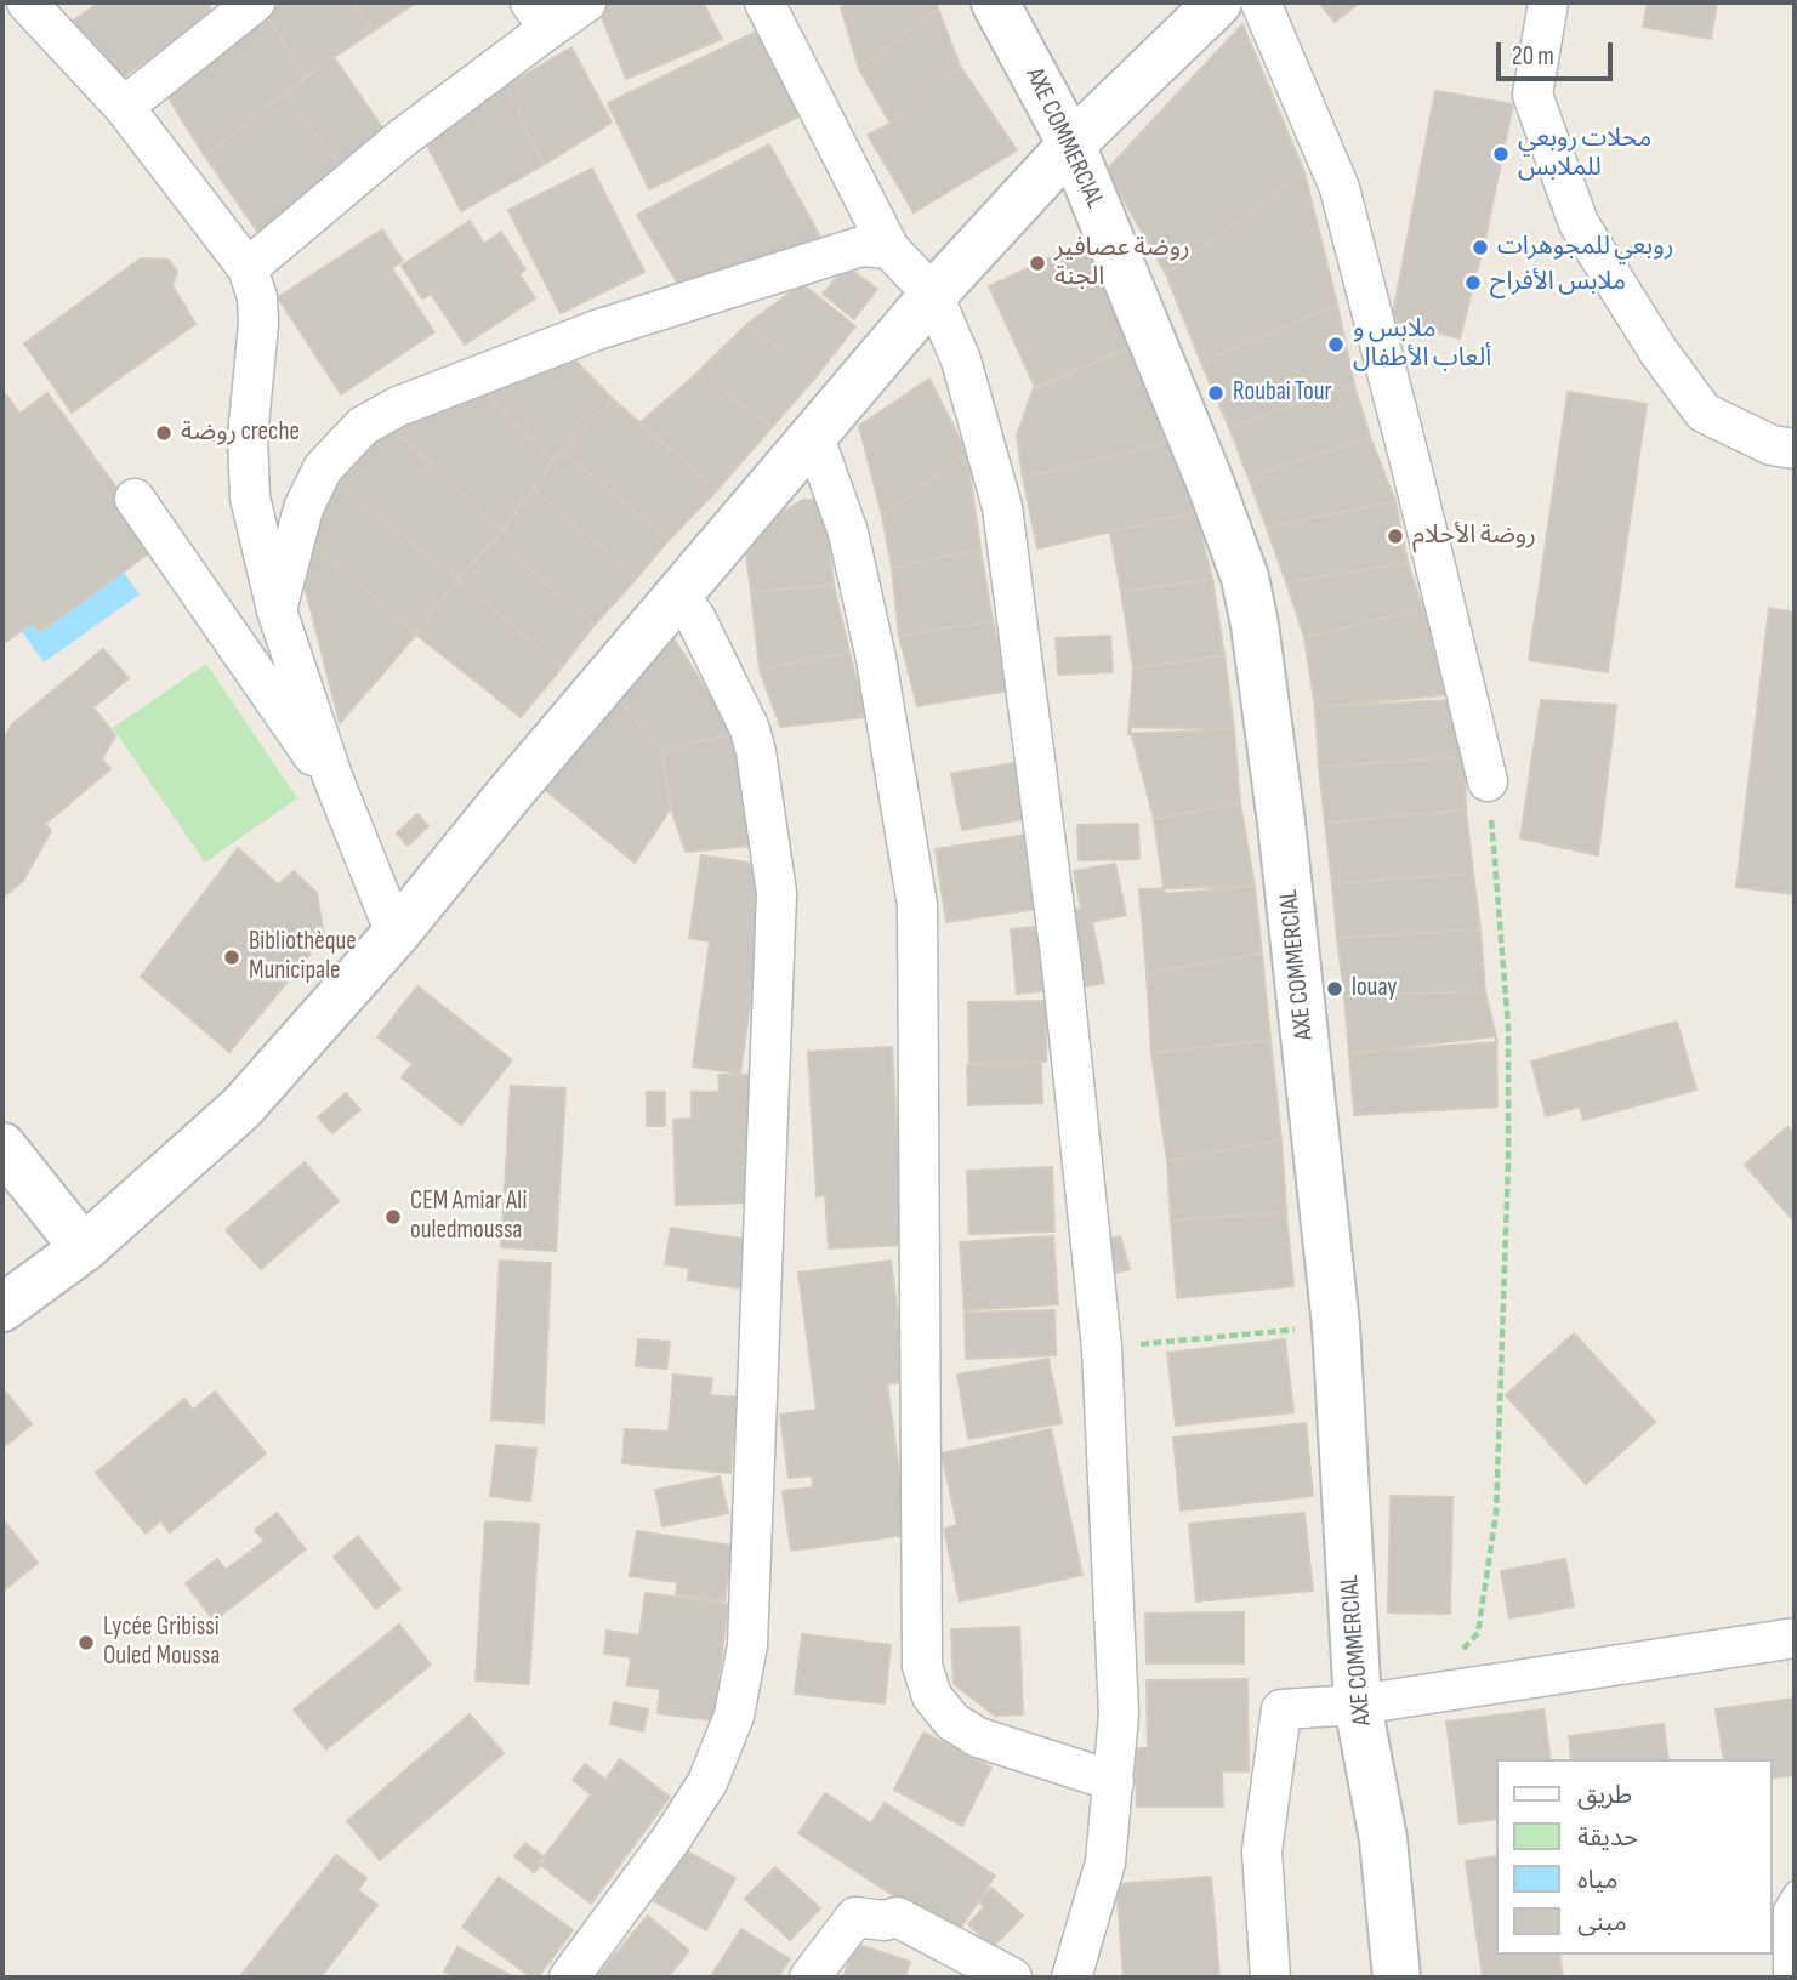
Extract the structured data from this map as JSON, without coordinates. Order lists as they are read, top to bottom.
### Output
{
  "streets": {
    "street": ["AXE COMMERCIAL"]
  },
  "places": [
    "محلات روبعي للملابس",
    "روبعي للمجوهرات",
    "روضة عصافير الجنة",
    "ملابس الأفراح",
    "ملابس و ألعاب الأطفال",
    "Roubai Tour",
    "روضة creche",
    "روضة الأحلام",
    "Bibliothèque Municipale",
    "louay",
    "CEM Amiar Ali ouledmoussa",
    "Lycée Gribissi Ouled Moussa"
  ],
  "legend": [
    "طريق",
    "حديقة",
    "مياه",
    "مبنى"
  ],
  "scale_bar": "20 m"
}
